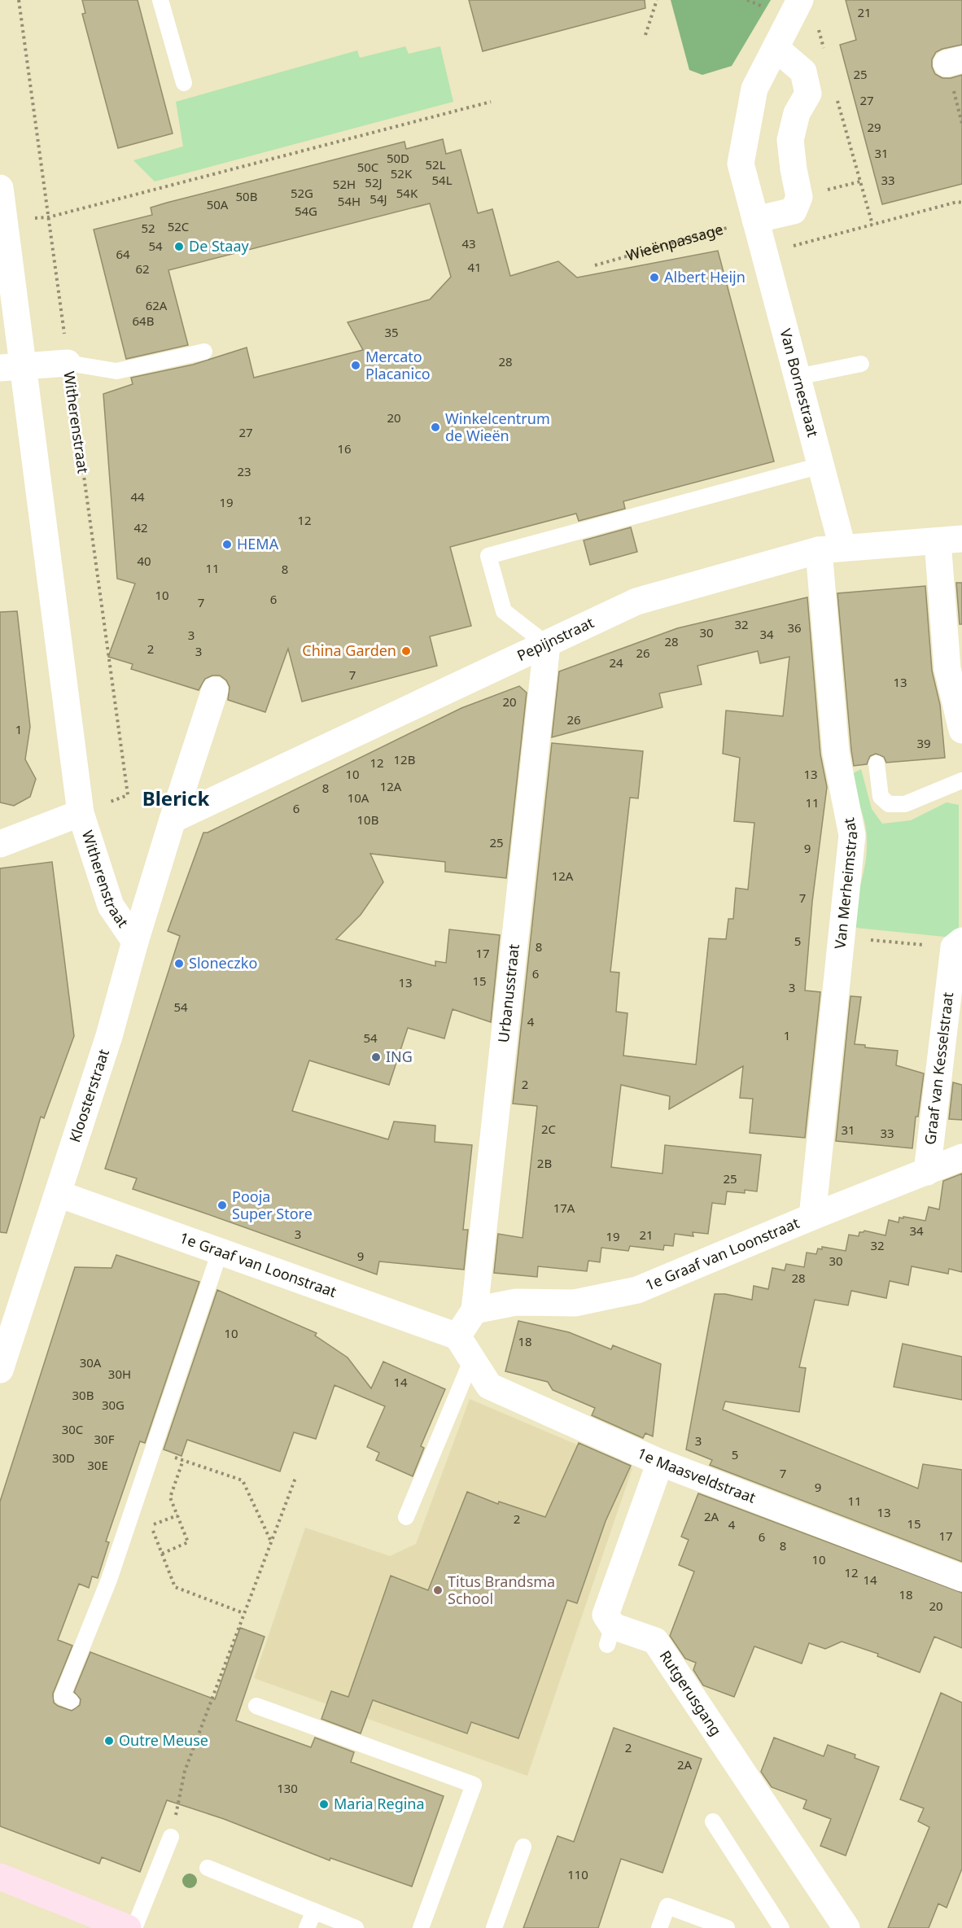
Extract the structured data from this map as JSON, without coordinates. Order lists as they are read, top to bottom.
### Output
{
  "streets": {
    "street": [
      "Van Bornestraat",
      "Witherenstraat",
      "Pepijnstraat",
      "Van Merheimstraat",
      "Urbanusstraat",
      "Graaf van Kesselstraat",
      "Kloosterstraat",
      "1e Graaf van Loonstraat",
      "1e Maasveldstraat",
      "Rutgerusgang"
    ],
    "path": ["Wieënpassage"]
  },
  "crossings": [
    ["Wieënpassage", "Van Bornestraat"],
    ["Van Bornestraat", "Pepijnstraat"],
    ["Van Bornestraat", "Van Merheimstraat"],
    ["Witherenstraat", "Kloosterstraat"],
    ["Pepijnstraat", "Van Merheimstraat"],
    ["Pepijnstraat", "Urbanusstraat"],
    ["Pepijnstraat", "Kloosterstraat"],
    ["Van Merheimstraat", "1e Graaf van Loonstraat"],
    ["Urbanusstraat", "1e Graaf van Loonstraat"],
    ["Urbanusstraat", "1e Maasveldstraat"],
    ["Graaf van Kesselstraat", "1e Graaf van Loonstraat"],
    ["Kloosterstraat", "1e Graaf van Loonstraat"],
    ["1e Graaf van Loonstraat", "1e Maasveldstraat"],
    ["1e Maasveldstraat", "Rutgerusgang"]
  ],
  "districts": ["Blerick"],
  "places": [
    "De Staay",
    "Albert Heijn",
    "Mercato Placanico",
    "Winkelcentrum de Wieën",
    "HEMA",
    "China Garden",
    "Sloneczko",
    "ING",
    "Pooja Super Store",
    "Titus Brandsma School",
    "Outre Meuse",
    "Maria Regina"
  ],
  "house_numbers": [
    "21",
    "25",
    "27",
    "29",
    "31",
    "50D",
    "52L",
    "50C",
    "52K",
    "54L",
    "33",
    "52J",
    "52H",
    "52G",
    "54K",
    "50B",
    "54J",
    "54H",
    "50A",
    "54G",
    "52C",
    "52",
    "43",
    "54",
    "64",
    "41",
    "62",
    "62A",
    "64B",
    "35",
    "28",
    "20",
    "27",
    "16",
    "23",
    "44",
    "19",
    "12",
    "42",
    "40",
    "11",
    "8",
    "10",
    "6",
    "7",
    "32",
    "36",
    "30",
    "34",
    "3",
    "28",
    "2",
    "3",
    "26",
    "24",
    "7",
    "13",
    "20",
    "26",
    "1",
    "39",
    "12B",
    "12",
    "10",
    "13",
    "12A",
    "8",
    "10A",
    "11",
    "6",
    "10B",
    "25",
    "9",
    "12A",
    "7",
    "5",
    "8",
    "17",
    "6",
    "15",
    "13",
    "3",
    "54",
    "4",
    "1",
    "54",
    "2",
    "2C",
    "31",
    "33",
    "2B",
    "25",
    "17A",
    "34",
    "3",
    "21",
    "19",
    "32",
    "9",
    "30",
    "28",
    "10",
    "18",
    "30A",
    "30H",
    "14",
    "30B",
    "30G",
    "30C",
    "30F",
    "3",
    "5",
    "30D",
    "30E",
    "7",
    "9",
    "11",
    "13",
    "2A",
    "2",
    "15",
    "4",
    "17",
    "6",
    "8",
    "10",
    "12",
    "14",
    "18",
    "20",
    "2",
    "2A",
    "130",
    "110"
  ]
}
